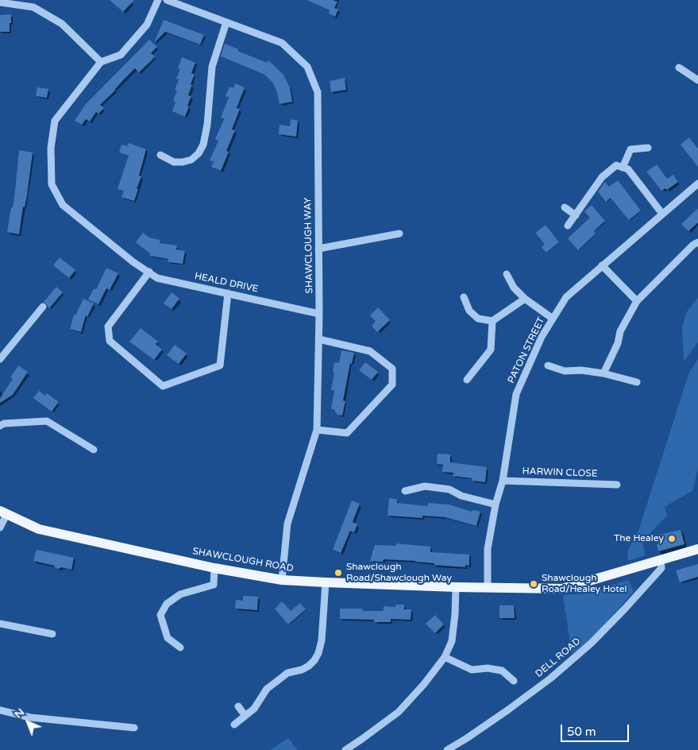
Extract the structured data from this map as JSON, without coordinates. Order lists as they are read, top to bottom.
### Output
{
  "streets": {
    "main road": ["SHAWCLOUGH ROAD"],
    "street": [
      "SHAWCLOUGH WAY",
      "HEALD DRIVE",
      "PATON STREET",
      "HARWIN CLOSE",
      "DELL ROAD"
    ]
  },
  "crossings": [
    ["SHAWCLOUGH WAY", "HEALD DRIVE"],
    ["SHAWCLOUGH WAY", "SHAWCLOUGH ROAD"],
    ["PATON STREET", "HARWIN CLOSE"],
    ["PATON STREET", "SHAWCLOUGH ROAD"],
    ["SHAWCLOUGH ROAD", "DELL ROAD"]
  ],
  "places": ["The Healey", "Shawclough Road/Shawclough Way", "Shawclough Road/Healey Hotel"],
  "scale_bar": "50 m",
  "north": "top left"
}
